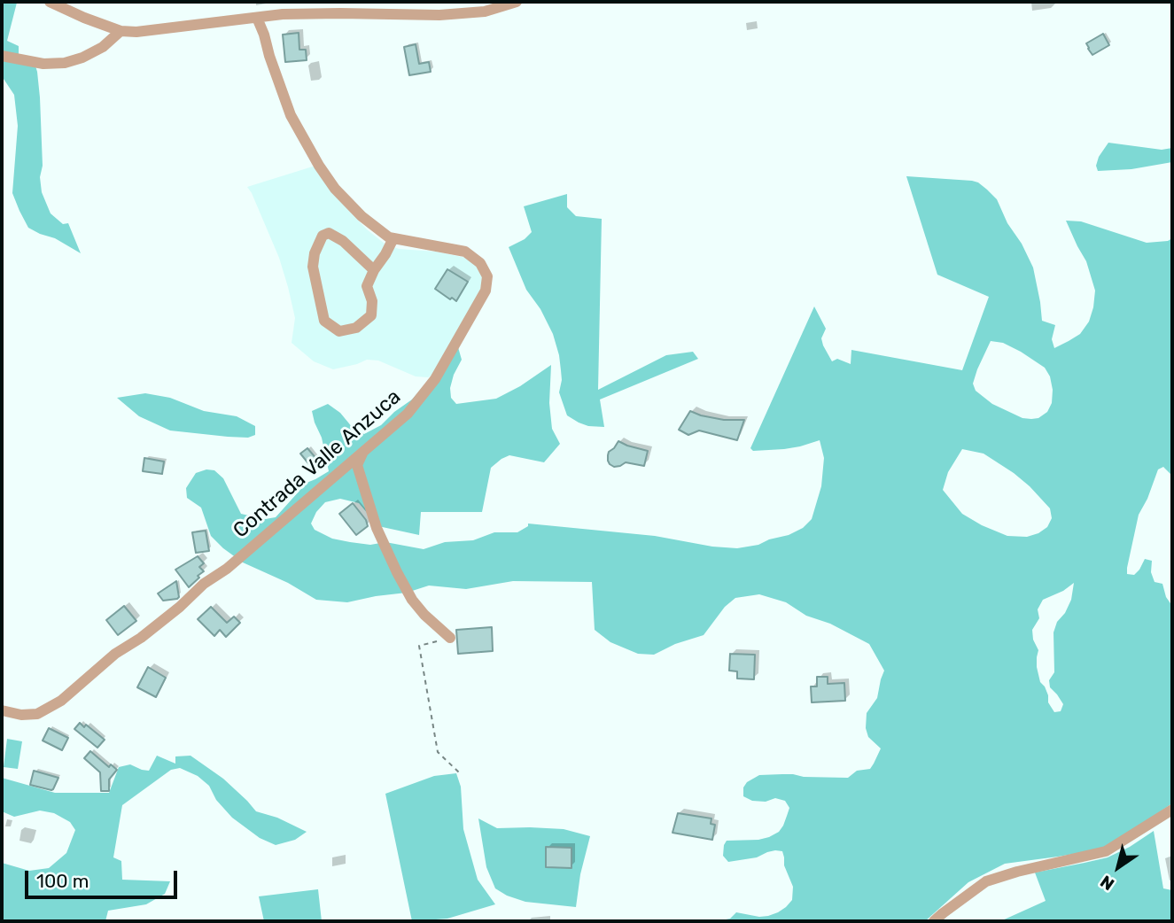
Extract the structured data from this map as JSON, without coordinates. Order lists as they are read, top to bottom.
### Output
{
  "streets": {
    "street": ["Contrada Valle Anzuca"]
  },
  "scale_bar": "100 m",
  "north": "bottom left"
}
